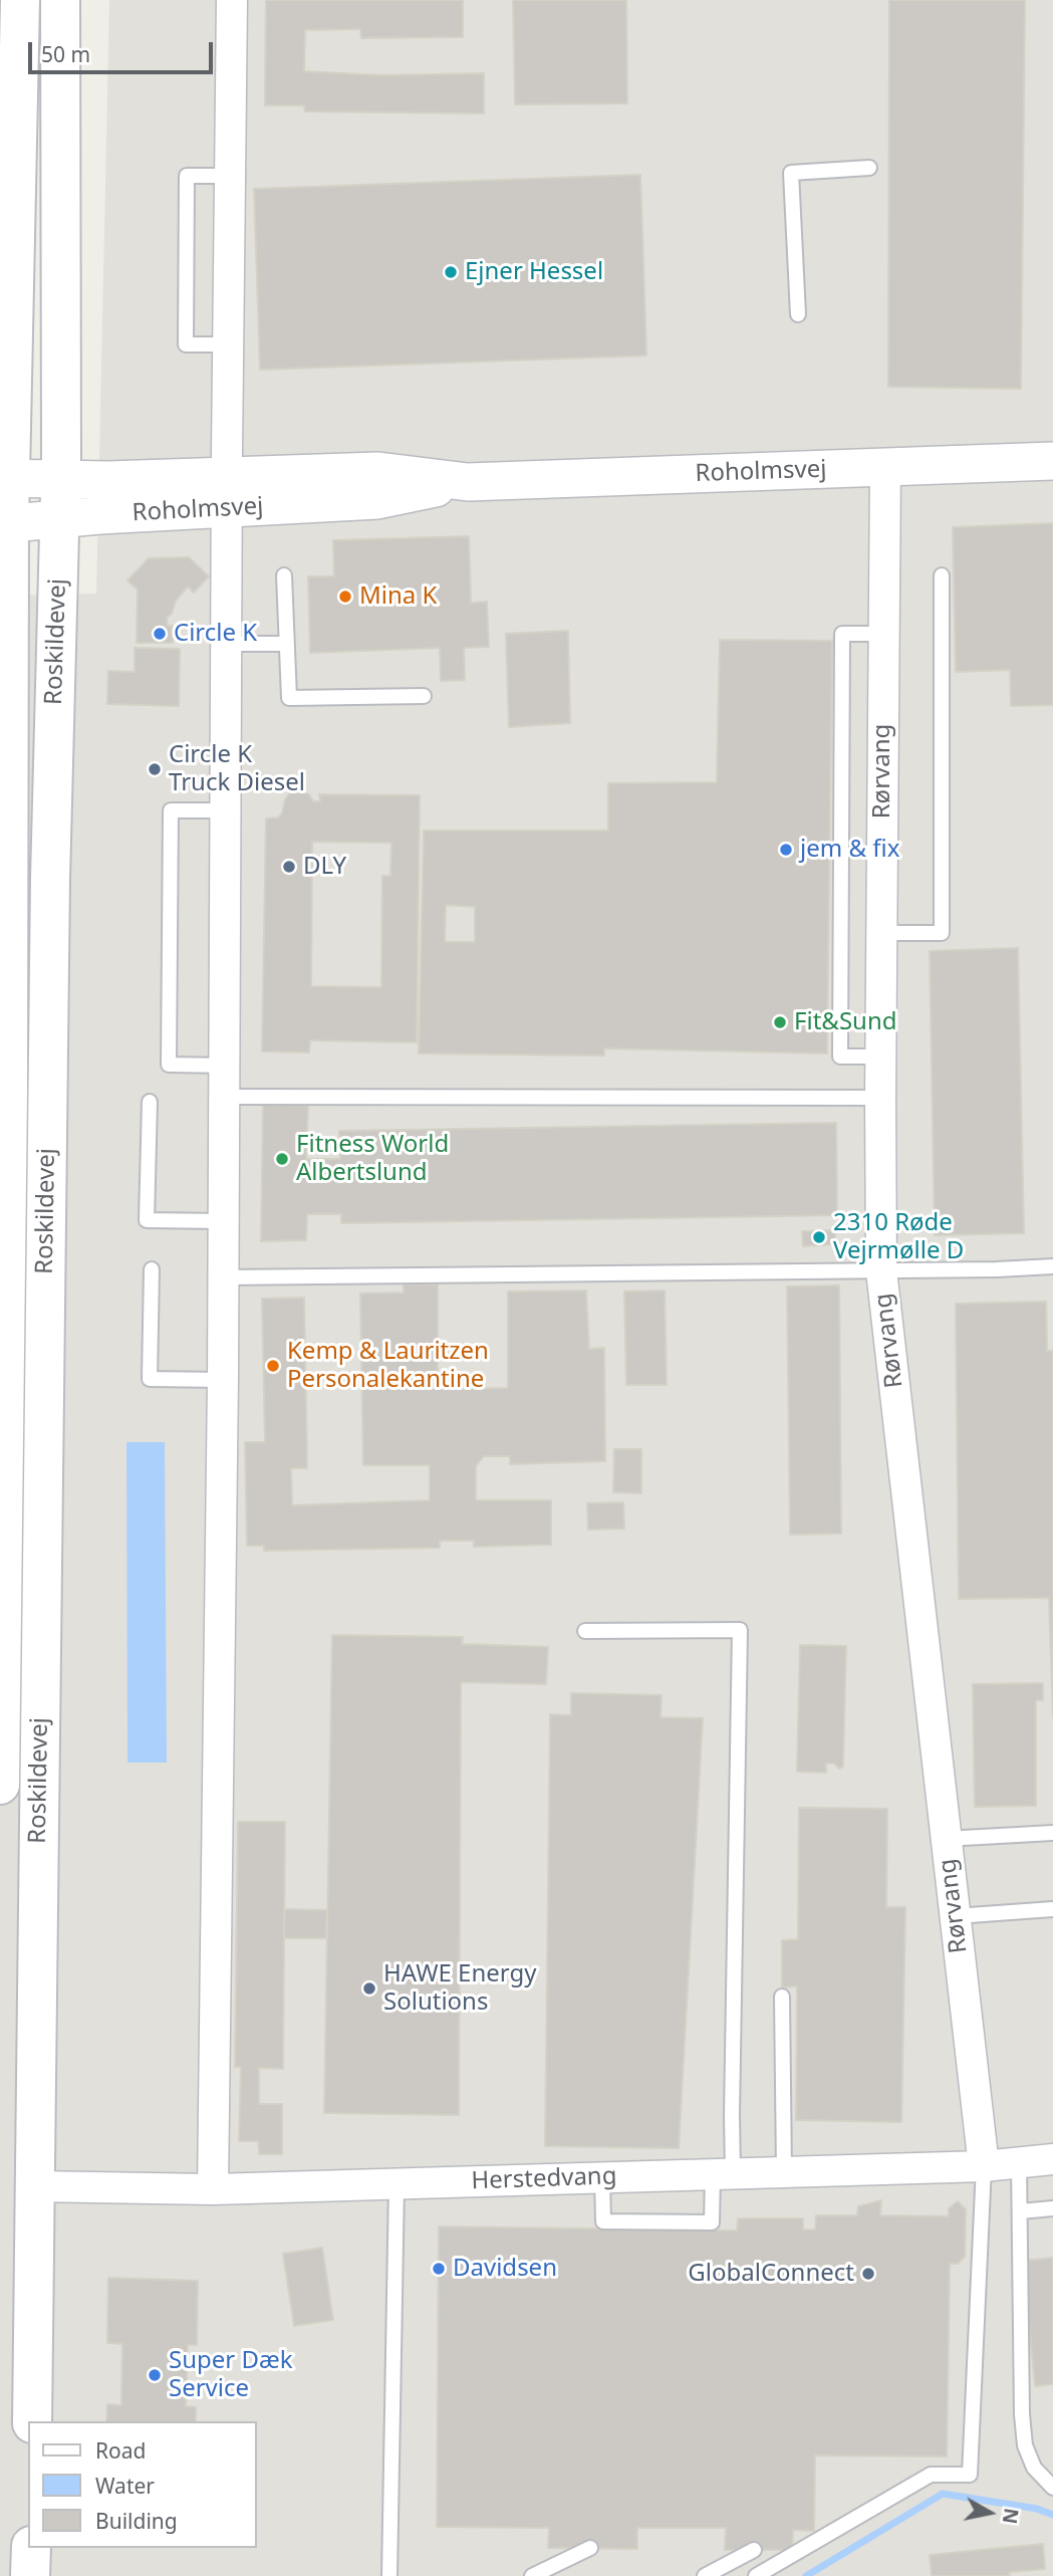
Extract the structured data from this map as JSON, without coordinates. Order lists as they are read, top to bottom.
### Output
{
  "streets": {
    "main road": ["Roskildevej"],
    "street": ["Roholmsvej", "Rørvang", "Herstedvang"]
  },
  "crossings": [
    ["Roholmsvej", "Roskildevej"],
    ["Roholmsvej", "Rørvang"],
    ["Roskildevej", "Herstedvang"],
    ["Rørvang", "Herstedvang"]
  ],
  "places": [
    "Ejner Hessel",
    "Mina K",
    "Circle K",
    "Circle K Truck Diesel",
    "jem & fix",
    "DLY",
    "Fit&Sund",
    "Fitness World Albertslund",
    "2310 Røde Vejrmølle D",
    "Kemp & Lauritzen Personalekantine",
    "HAWE Energy Solutions",
    "Davidsen",
    "GlobalConnect",
    "Super Dæk Service"
  ],
  "legend": ["Road", "Water", "Building"],
  "scale_bar": "50 m",
  "north": "right"
}
